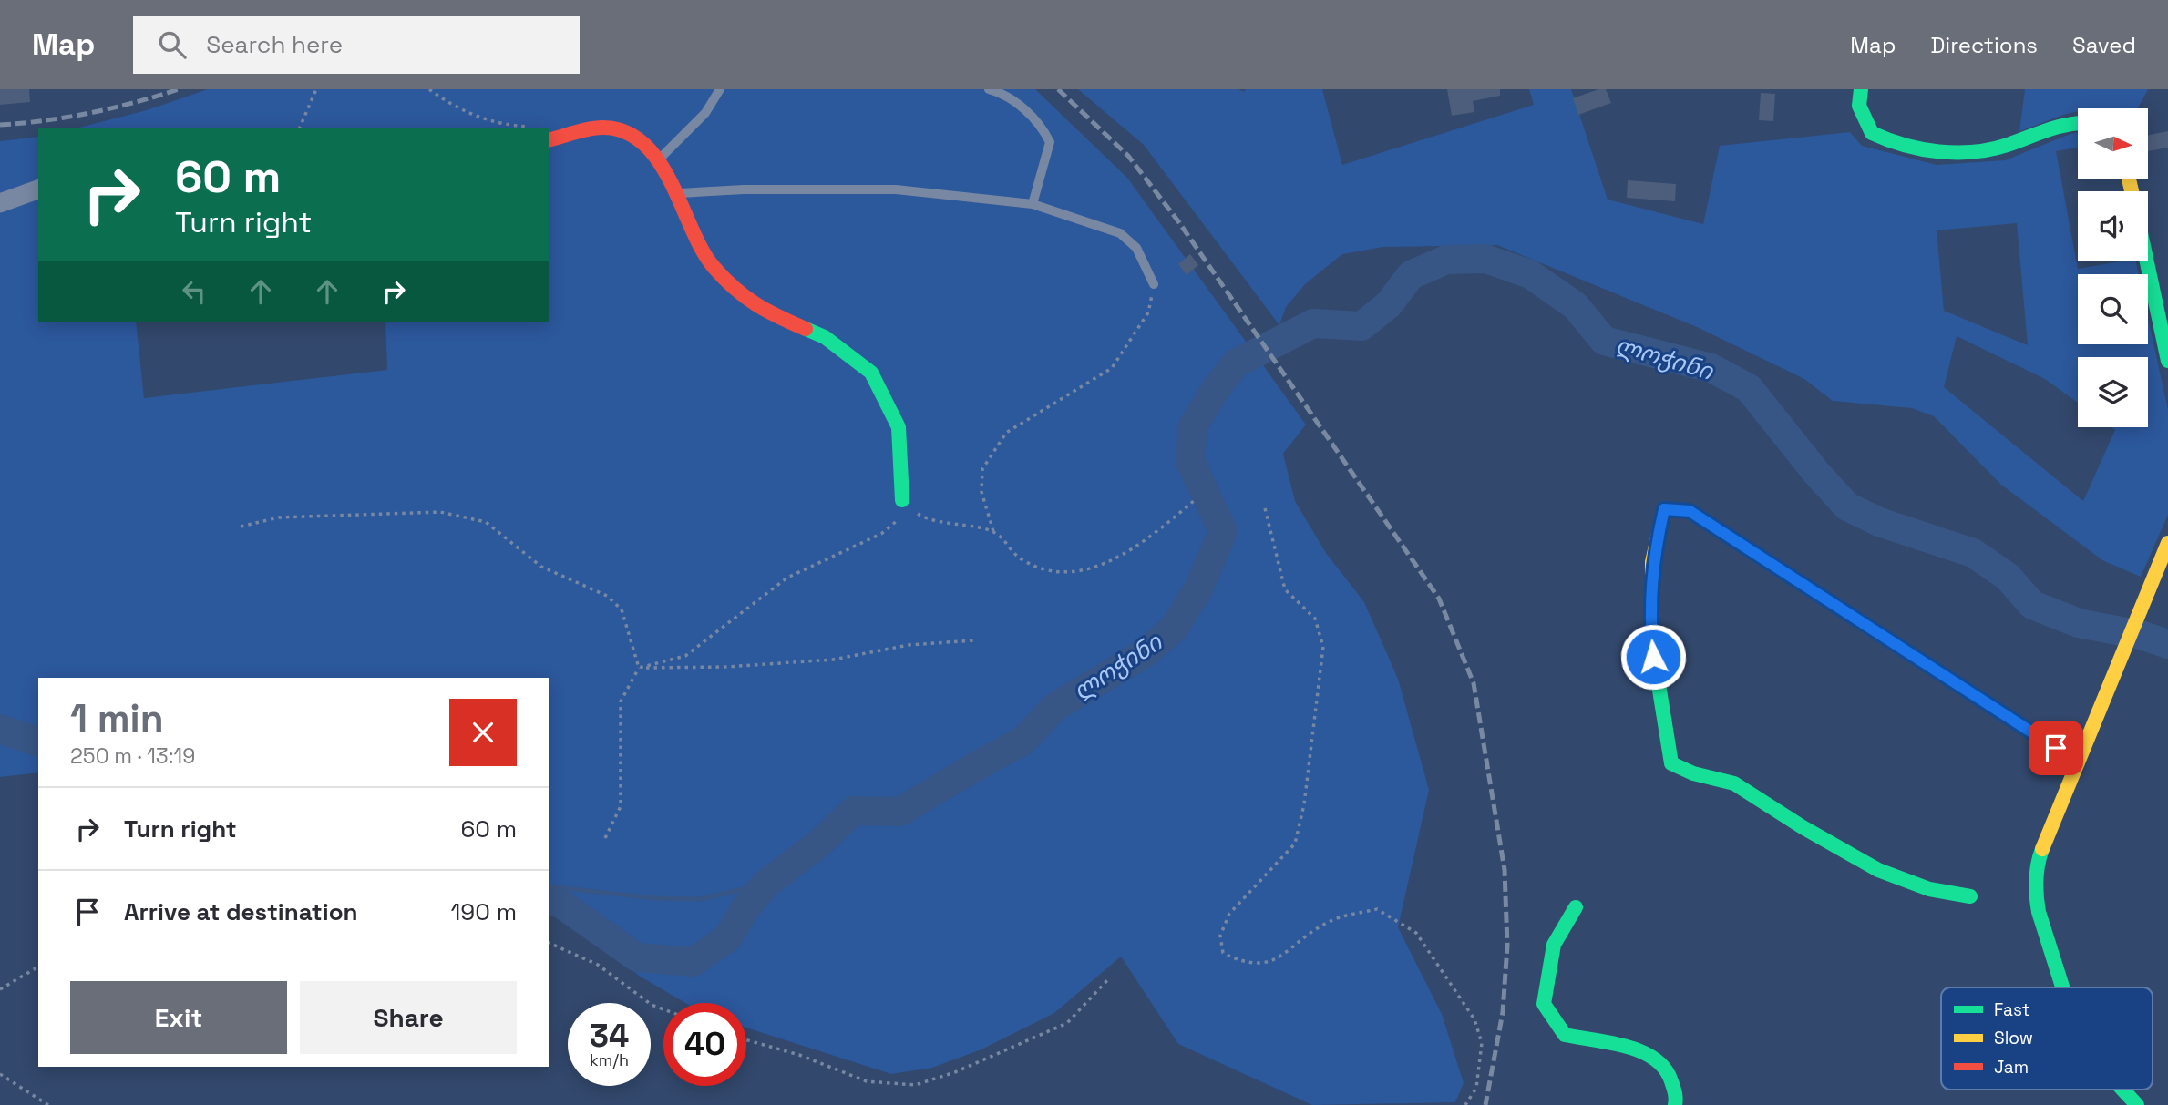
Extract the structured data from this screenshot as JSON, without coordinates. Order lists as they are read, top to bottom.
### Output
{
  "water": ["ლოჭინი"],
  "legend": ["Fast", "Slow", "Jam"],
  "north": "right",
  "page": {
    "header": "Map",
    "search": "Search here",
    "nav": ["Map", "Directions", "Saved"],
    "turn": ["60 m", "Turn right"],
    "heading": ["1 min", "250 m · 13:19"],
    "list": [
      {
        "name": "Turn right",
        "value": "60 m"
      },
      {
        "name": "Arrive at destination",
        "value": "190 m"
      }
    ],
    "buttons": ["Exit", "Share"],
    "speed": "34 km/h",
    "limit": "40"
  }
}
